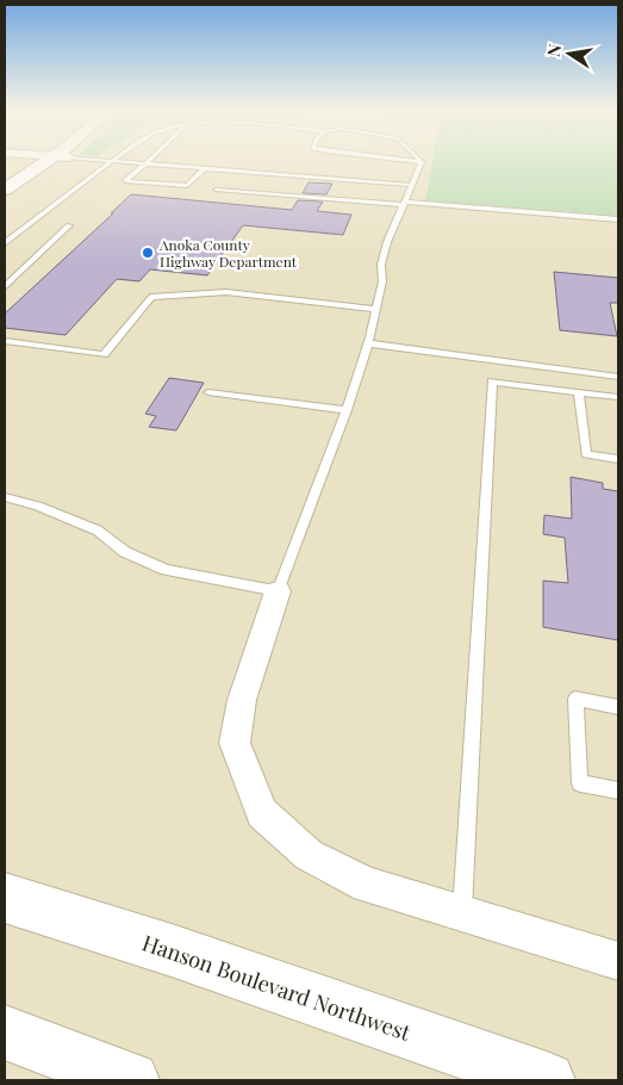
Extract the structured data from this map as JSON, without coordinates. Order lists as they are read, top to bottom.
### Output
{
  "streets": {
    "main road": ["Hanson Boulevard Northwest"]
  },
  "places": ["Anoka County Highway Department"],
  "north": "left"
}
